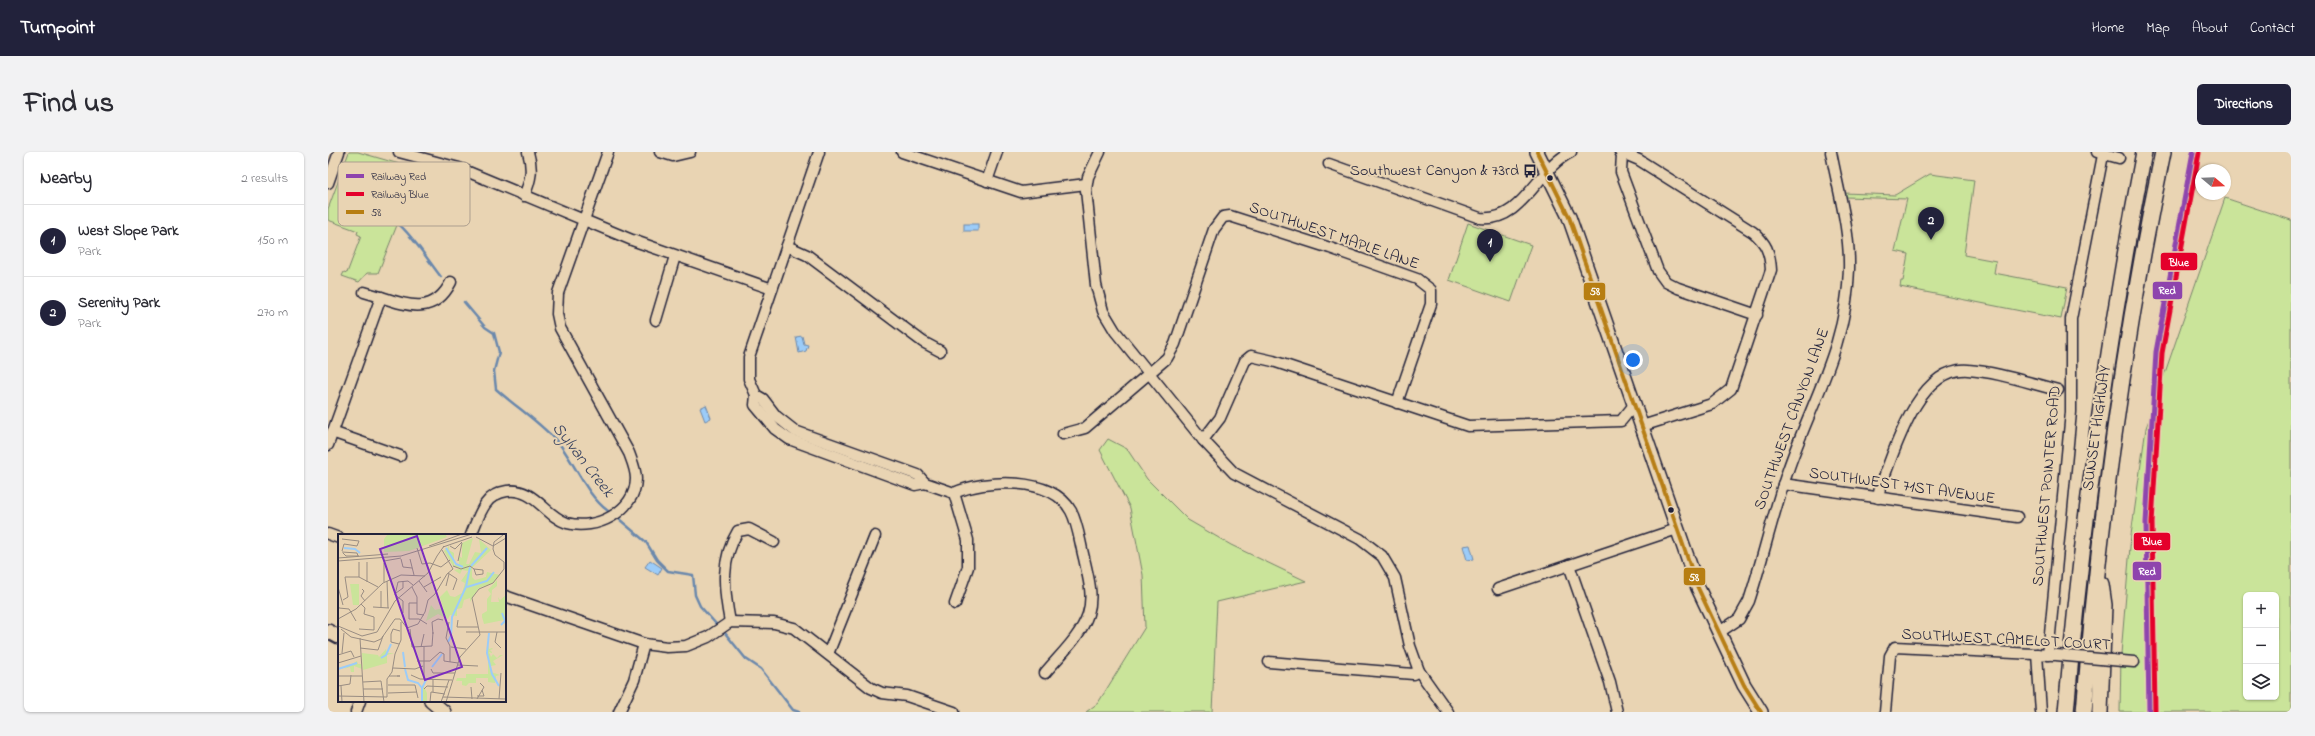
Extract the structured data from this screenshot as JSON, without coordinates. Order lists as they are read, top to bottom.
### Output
{
  "streets": {
    "highway": ["SUNSET HIGHWAY"],
    "street": [
      "SOUTHWEST MAPLE LANE",
      "SOUTHWEST CANYON LANE",
      "SOUTHWEST 71ST AVENUE",
      "SOUTHWEST POINTER ROAD",
      "SOUTHWEST CAMELOT COURT"
    ]
  },
  "crossings": [
    ["SOUTHWEST CANYON LANE", "SOUTHWEST 71ST AVENUE"],
    ["SOUTHWEST POINTER ROAD", "SOUTHWEST CAMELOT COURT"]
  ],
  "water": ["Sylvan Creek"],
  "places": {
    "bus stop": ["Southwest Canyon & 73rd"]
  },
  "lines": ["rail line Red", "transit line 58", "rail line Blue"],
  "legend": ["Railway Red", "Railway Blue", "58"],
  "north": "right",
  "page": {
    "header": "Turnpoint",
    "nav": [
      "Home",
      "Map",
      "About",
      "Contact"
    ],
    "title": "Find us",
    "buttons": "Directions",
    "heading": ["Nearby", "2 results"],
    "list": [
      {
        "mark": "1",
        "name": "West Slope Park",
        "note": "Park",
        "value": "150 m"
      },
      {
        "mark": "2",
        "name": "Serenity Park",
        "note": "Park",
        "value": "270 m"
      }
    ],
    "pins": ["2", "1"],
    "map_buttons": ["+", "−"]
  }
}
